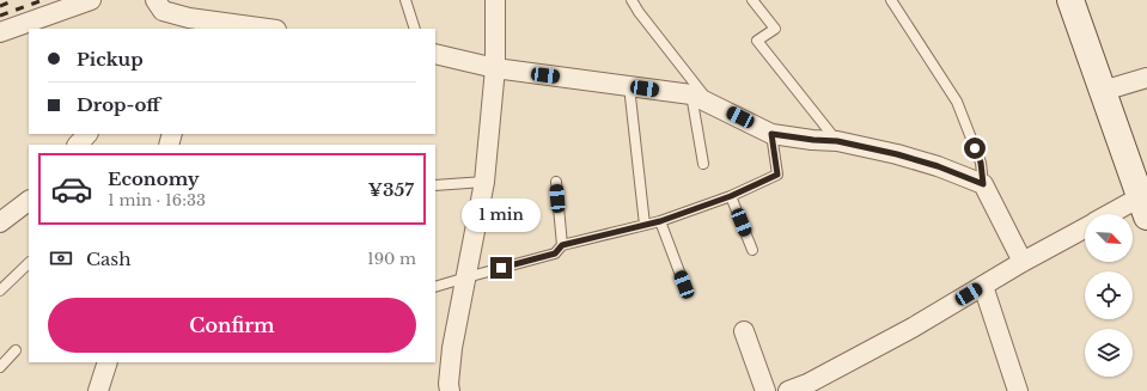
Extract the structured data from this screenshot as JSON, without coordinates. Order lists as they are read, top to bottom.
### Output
{
  "north": "bottom right",
  "page": {
    "banner": ["Pickup", "Drop-off"],
    "list": [
      {
        "name": "Economy",
        "note": "1 min · 16:33",
        "value": "¥357"
      }
    ],
    "bubble": "1 min",
    "pay": ["Cash", "190 m"],
    "buttons": "Confirm"
  }
}
